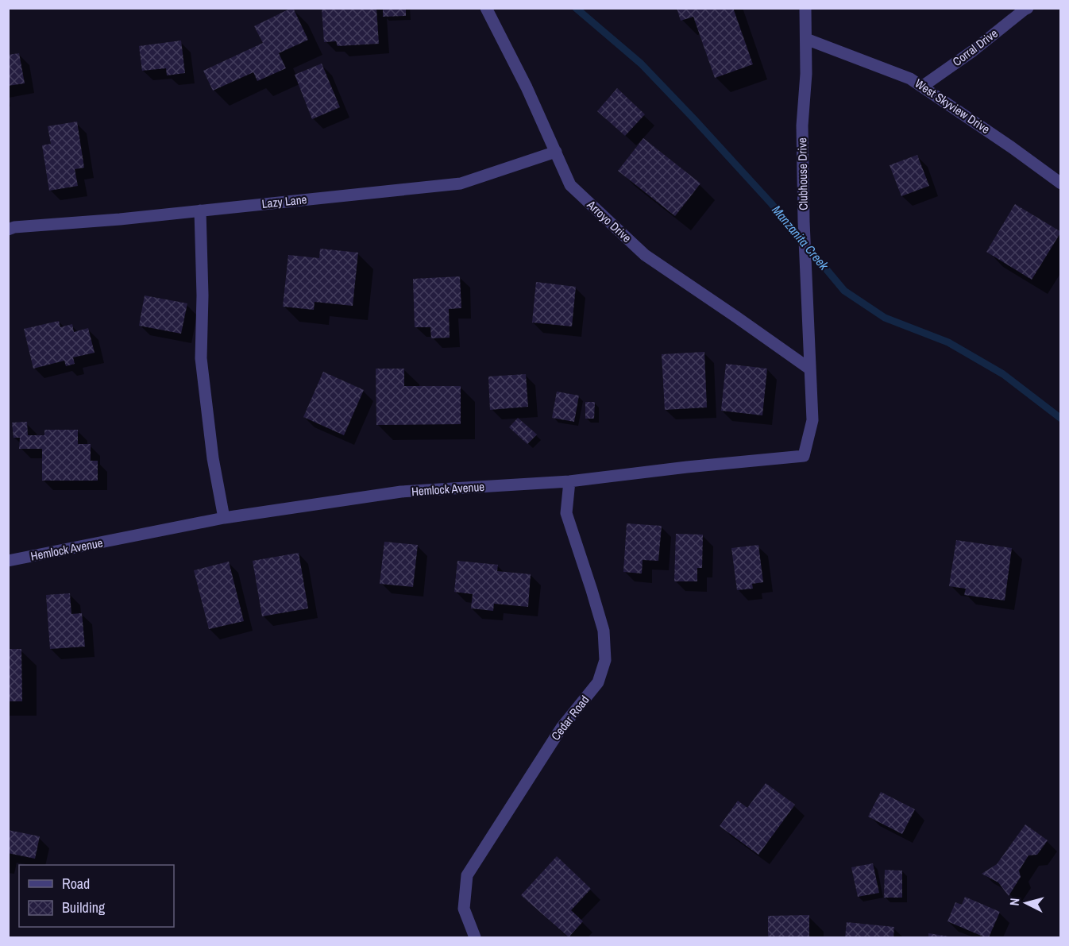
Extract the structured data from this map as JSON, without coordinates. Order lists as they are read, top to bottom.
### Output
{
  "streets": {
    "street": [
      "Corral Drive",
      "West Skyview Drive",
      "Clubhouse Drive",
      "Lazy Lane",
      "Arroyo Drive",
      "Hemlock Avenue",
      "Cedar Road"
    ]
  },
  "crossings": [
    ["Corral Drive", "West Skyview Drive"],
    ["West Skyview Drive", "Clubhouse Drive"],
    ["Clubhouse Drive", "Arroyo Drive"],
    ["Clubhouse Drive", "Hemlock Avenue"],
    ["Lazy Lane", "Arroyo Drive"],
    ["Arroyo Drive", "Hemlock Avenue"],
    ["Hemlock Avenue", "Cedar Road"]
  ],
  "water": ["Manzanita Creek"],
  "legend": ["Road", "Building"],
  "north": "left"
}
